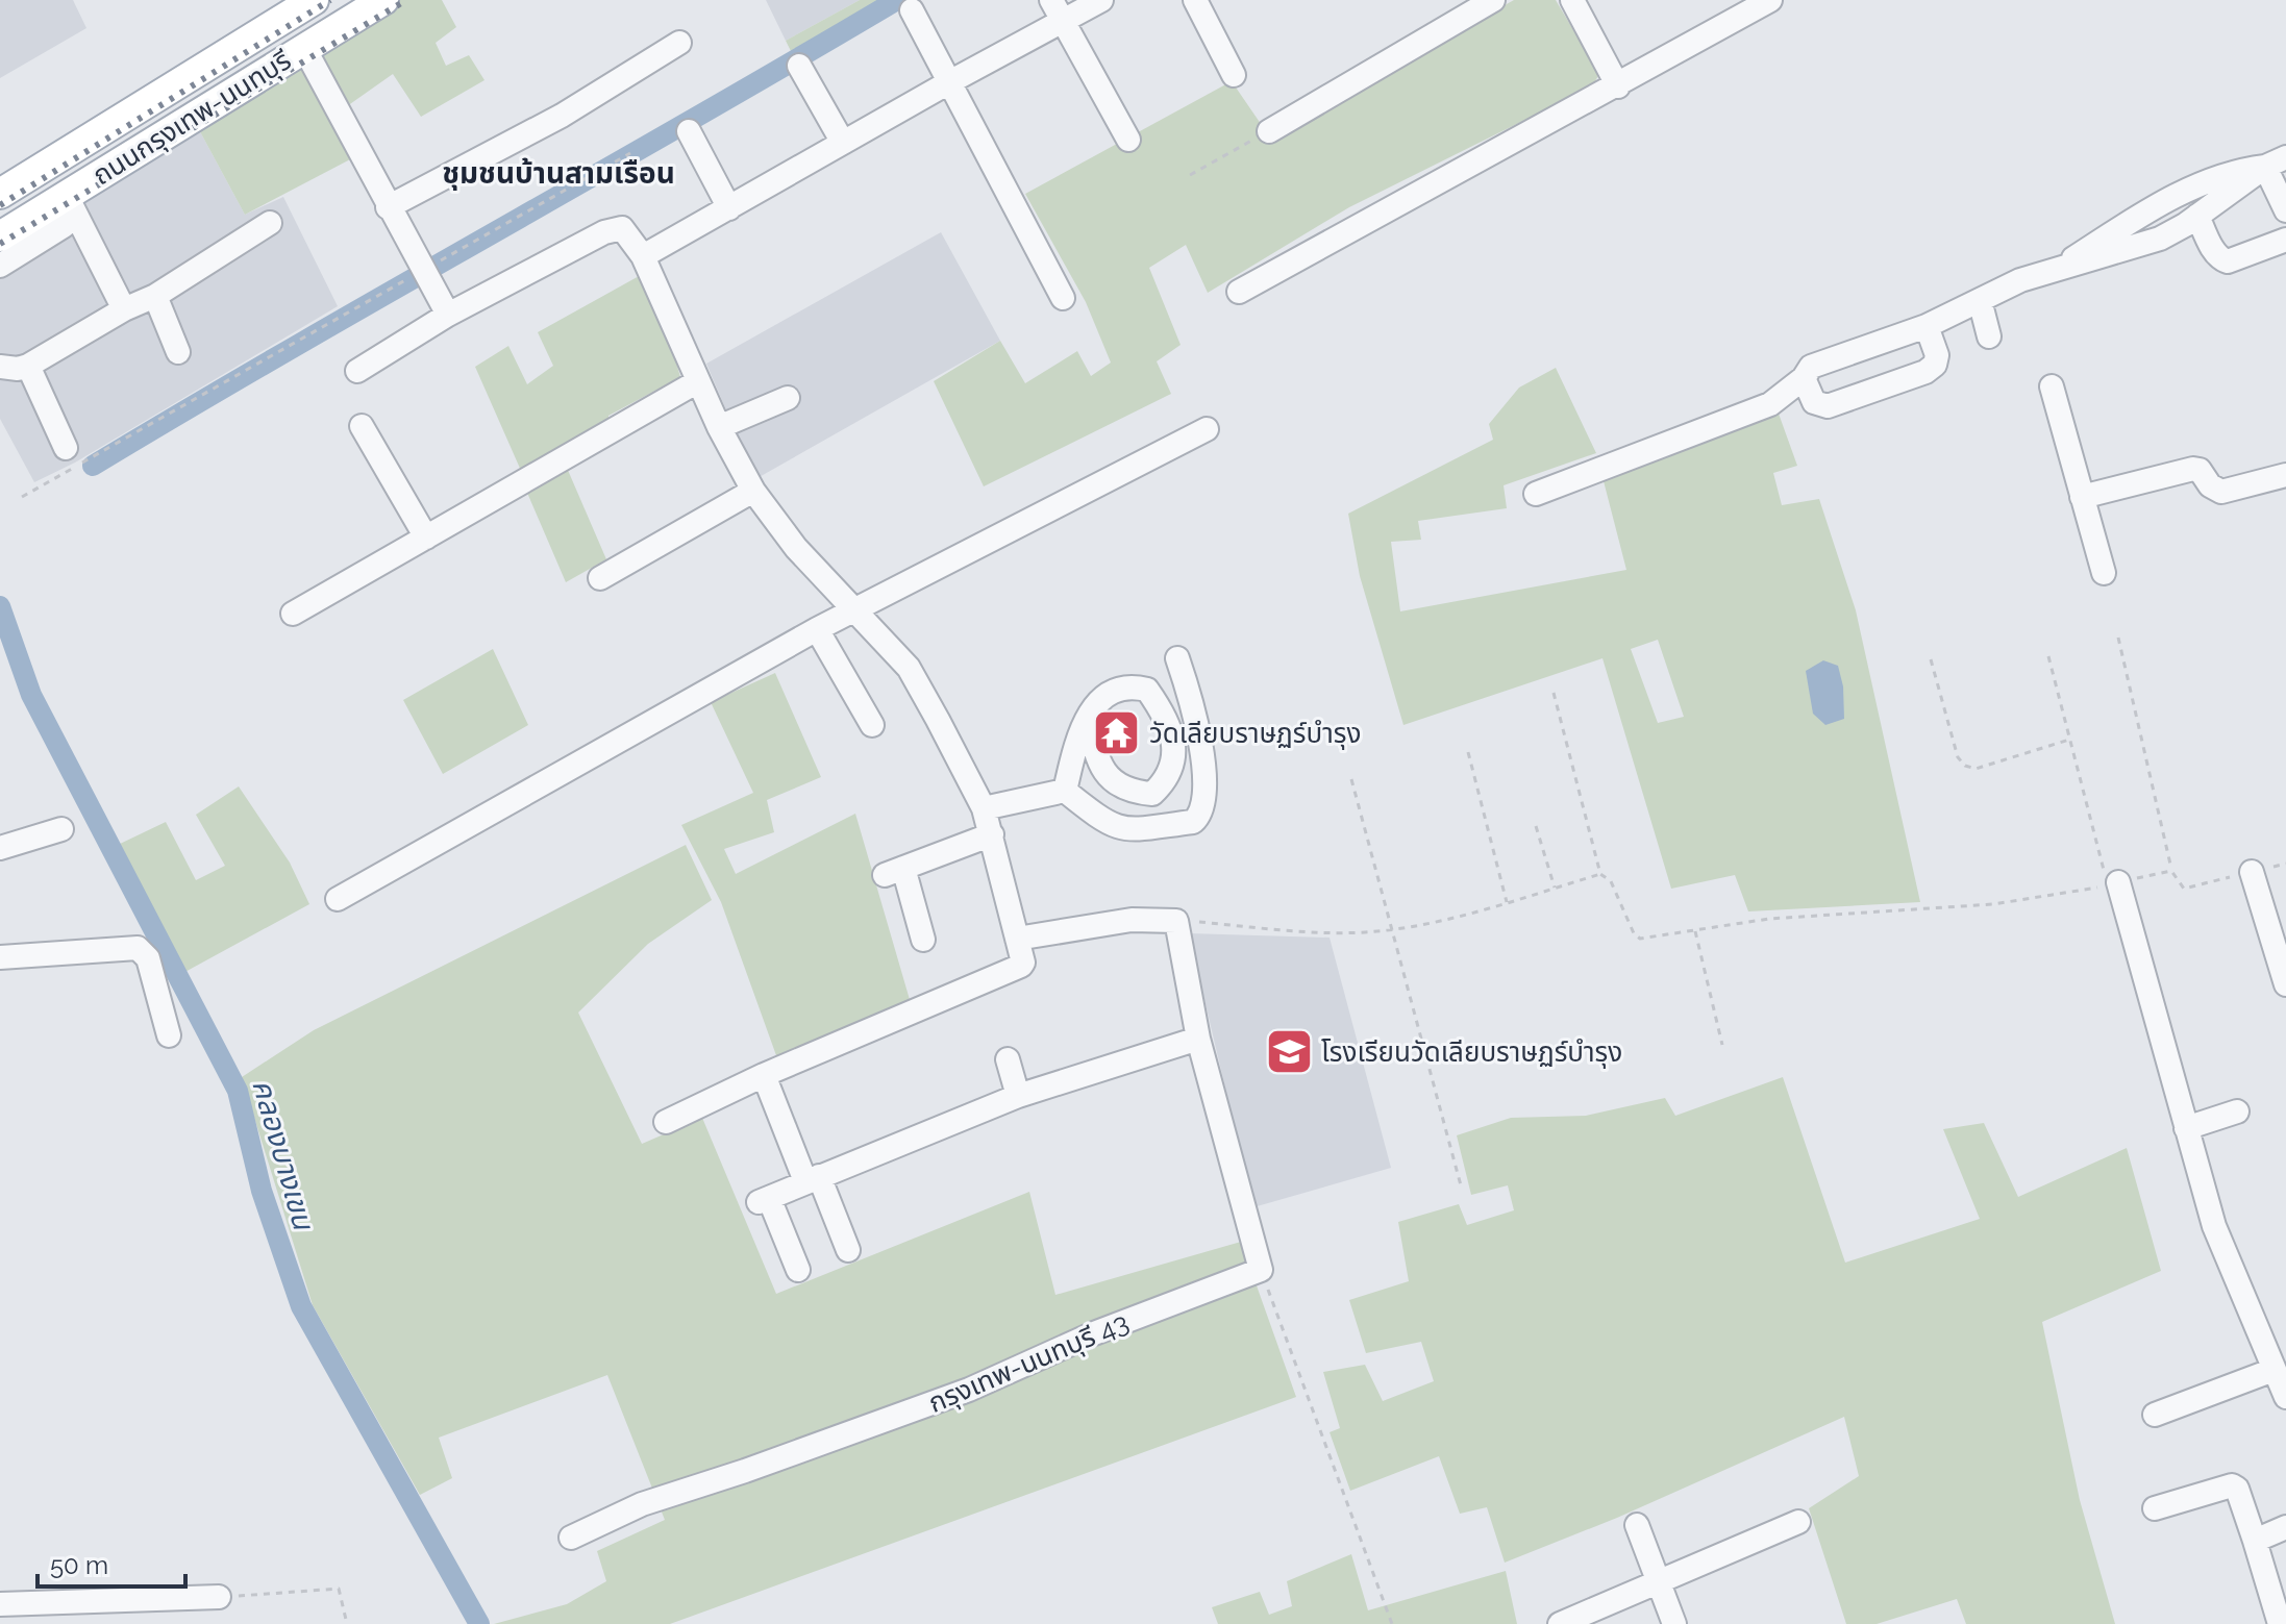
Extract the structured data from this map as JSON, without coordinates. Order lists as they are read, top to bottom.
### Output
{
  "streets": {
    "main road": ["ถนนกรุงเทพ-นนทบุรี"],
    "street": ["กรุงเทพ-นนทบุรี 43"]
  },
  "districts": ["ชุมชนบ้านสามเรือน"],
  "water": ["คลองบางเขน"],
  "places": {
    "temple": ["วัดเลียบราษฏร์บำรุง"],
    "school or university": ["โรงเรียนวัดเลียบราษฏร์บำรุง"]
  },
  "scale_bar": "50 m"
}
